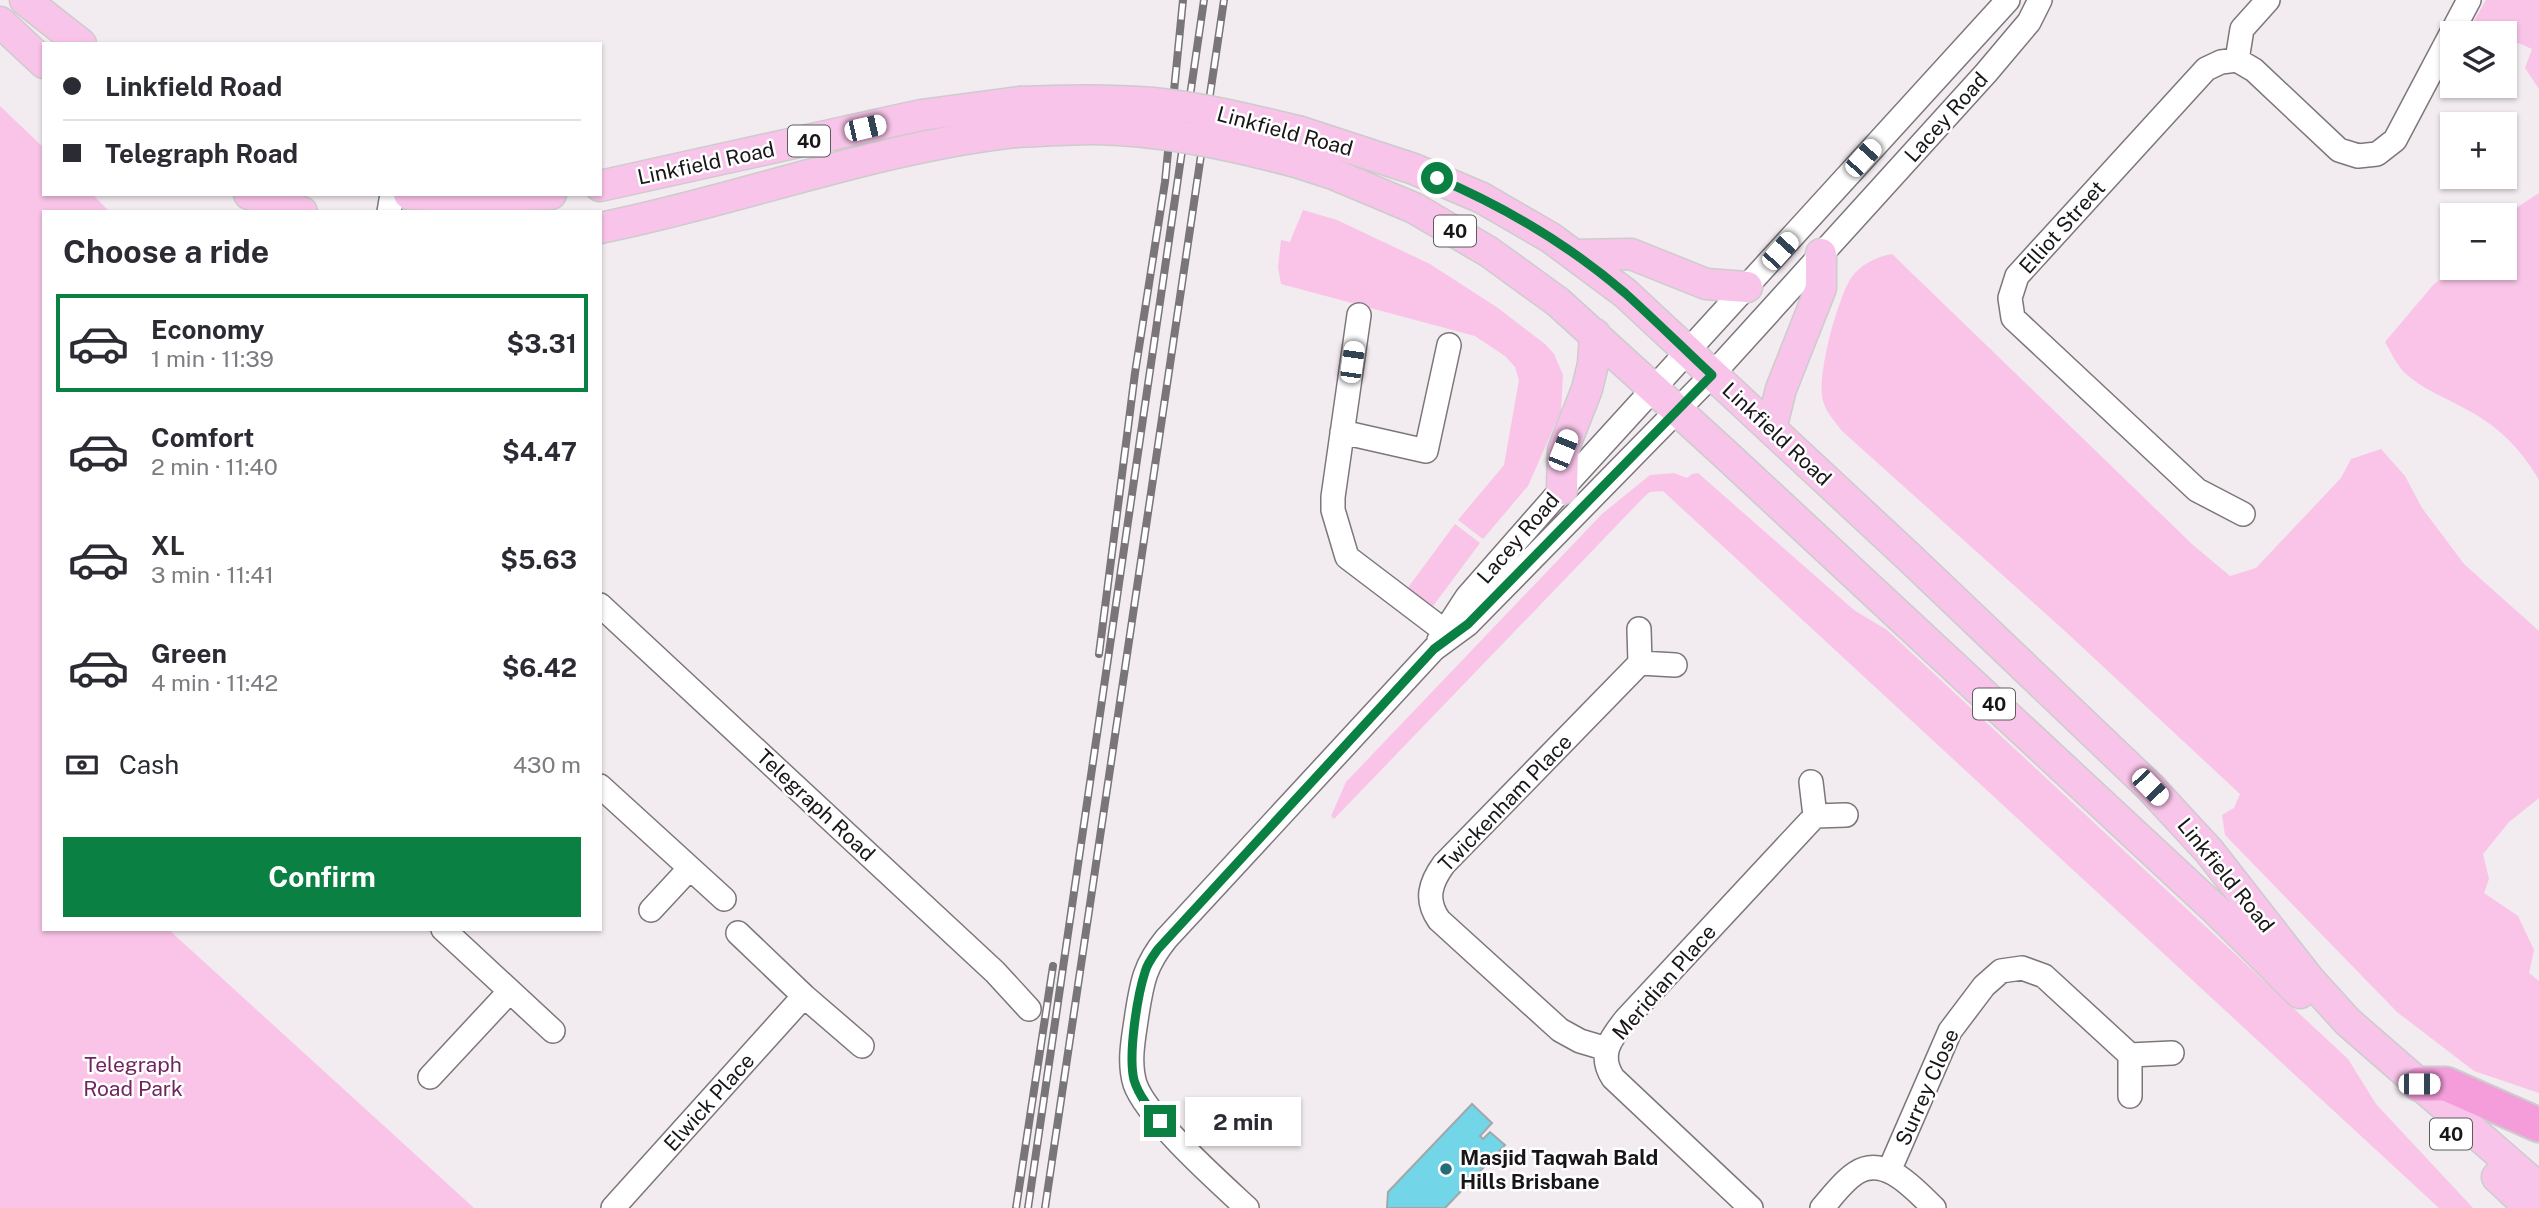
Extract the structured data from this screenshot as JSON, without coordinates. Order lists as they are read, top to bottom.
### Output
{
  "streets": {
    "main road": ["Linkfield Road", "40"],
    "street": [
      "Lacey Road",
      "Elliot Street",
      "Twickenham Place",
      "Telegraph Road",
      "Meridian Place",
      "Surrey Close",
      "Elwick Place"
    ]
  },
  "crossings": [
    ["Lacey Road", "Linkfield Road"],
    ["Twickenham Place", "Meridian Place"]
  ],
  "parks": ["Telegraph Road Park"],
  "places": ["Masjid Taqwah Bald Hills Brisbane"],
  "page": {
    "map_buttons": ["+", "−"],
    "banner": ["Linkfield Road", "Telegraph Road"],
    "heading": "Choose a ride",
    "list": [
      {
        "name": "Economy",
        "note": "1 min · 11:39",
        "value": "$3.31"
      },
      {
        "name": "Comfort",
        "note": "2 min · 11:40",
        "value": "$4.47"
      },
      {
        "name": "XL",
        "note": "3 min · 11:41",
        "value": "$5.63"
      },
      {
        "name": "Green",
        "note": "4 min · 11:42",
        "value": "$6.42"
      }
    ],
    "pay": ["Cash", "430 m"],
    "buttons": "Confirm",
    "bubble": "2 min"
  }
}
